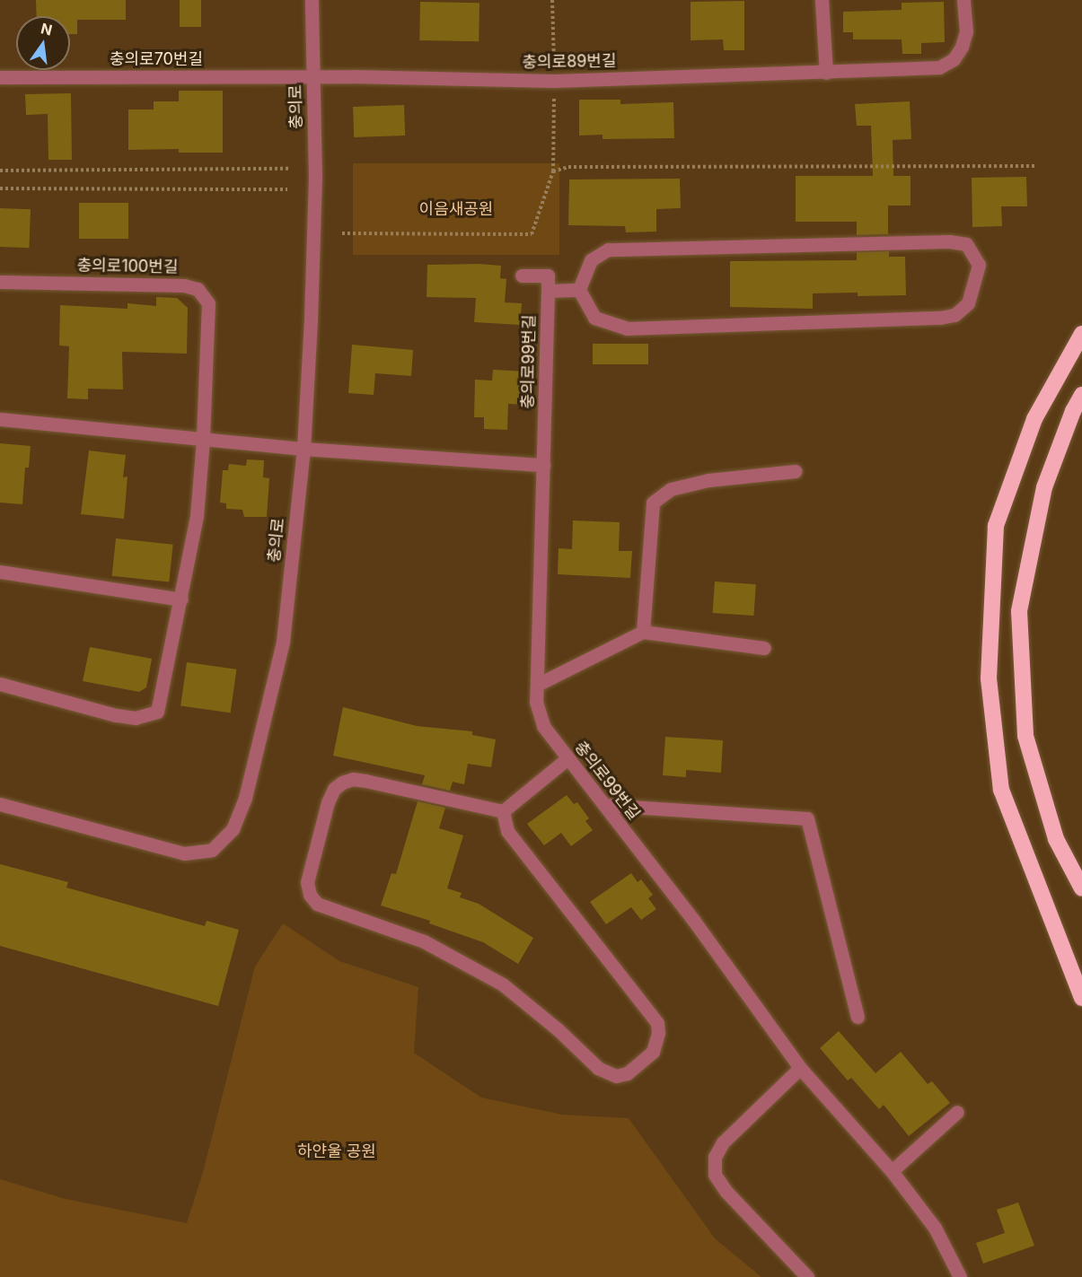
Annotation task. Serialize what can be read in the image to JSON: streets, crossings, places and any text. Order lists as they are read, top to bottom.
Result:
{
  "streets": {
    "street": [
      "충의로70번길",
      "충의로89번길",
      "충의로",
      "충의로100번길",
      "충의로99번길"
    ]
  },
  "crossings": [
    ["충의로70번길", "충의로89번길"],
    ["충의로70번길", "충의로"],
    ["충의로89번길", "충의로"]
  ],
  "parks": ["이음새공원", "하얀울 공원"],
  "north": "top"
}
